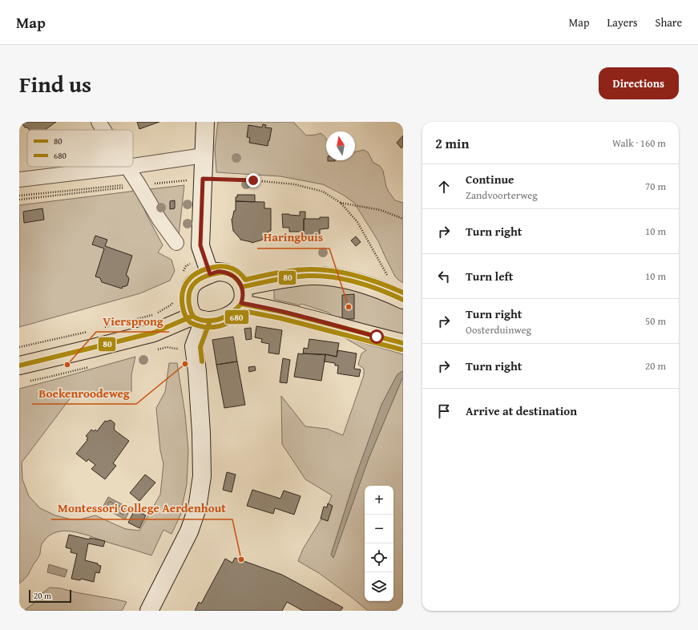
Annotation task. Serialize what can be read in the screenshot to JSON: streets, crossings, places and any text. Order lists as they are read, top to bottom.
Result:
{
  "places": [
    "Haringbuis",
    "Boekenroodeweg",
    "Viersprong",
    "Montessori College Aerdenhout"
  ],
  "lines": ["transit line 680", "transit line 80"],
  "legend": ["80", "680"],
  "scale_bar": "20 m",
  "north": "top",
  "page": {
    "header": "Map",
    "nav": ["Map", "Layers", "Share"],
    "title": "Find us",
    "buttons": "Directions",
    "heading": ["2 min", "Walk · 160 m"],
    "list": [
      ["Continue", "Zandvoorterweg", "70 m"],
      ["Turn right", "10 m"],
      ["Turn left", "10 m"],
      ["Turn right", "Oosterduinweg", "50 m"],
      ["Turn right", "20 m"],
      "Arrive at destination"
    ],
    "map_buttons": ["+", "−"],
    "scale": "20 m"
  }
}
